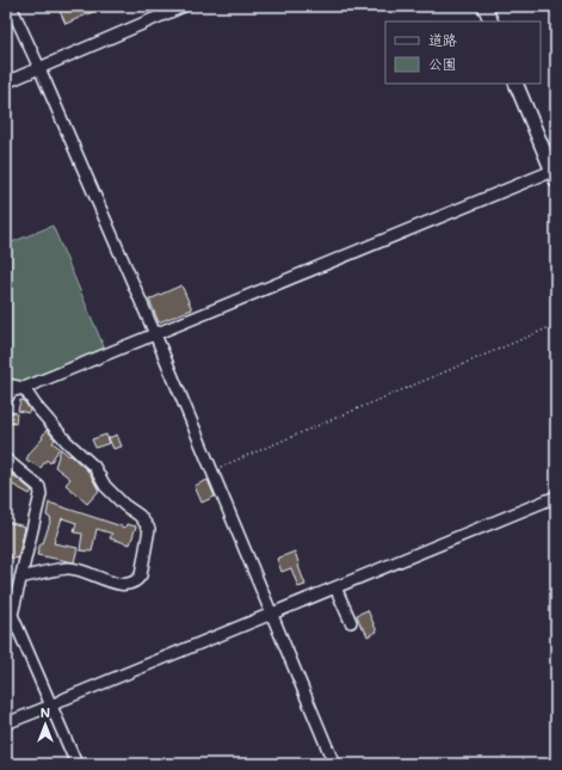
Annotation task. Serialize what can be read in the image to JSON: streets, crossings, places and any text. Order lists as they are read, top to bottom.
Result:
{
  "legend": ["道路", "公園"],
  "north": "top"
}
